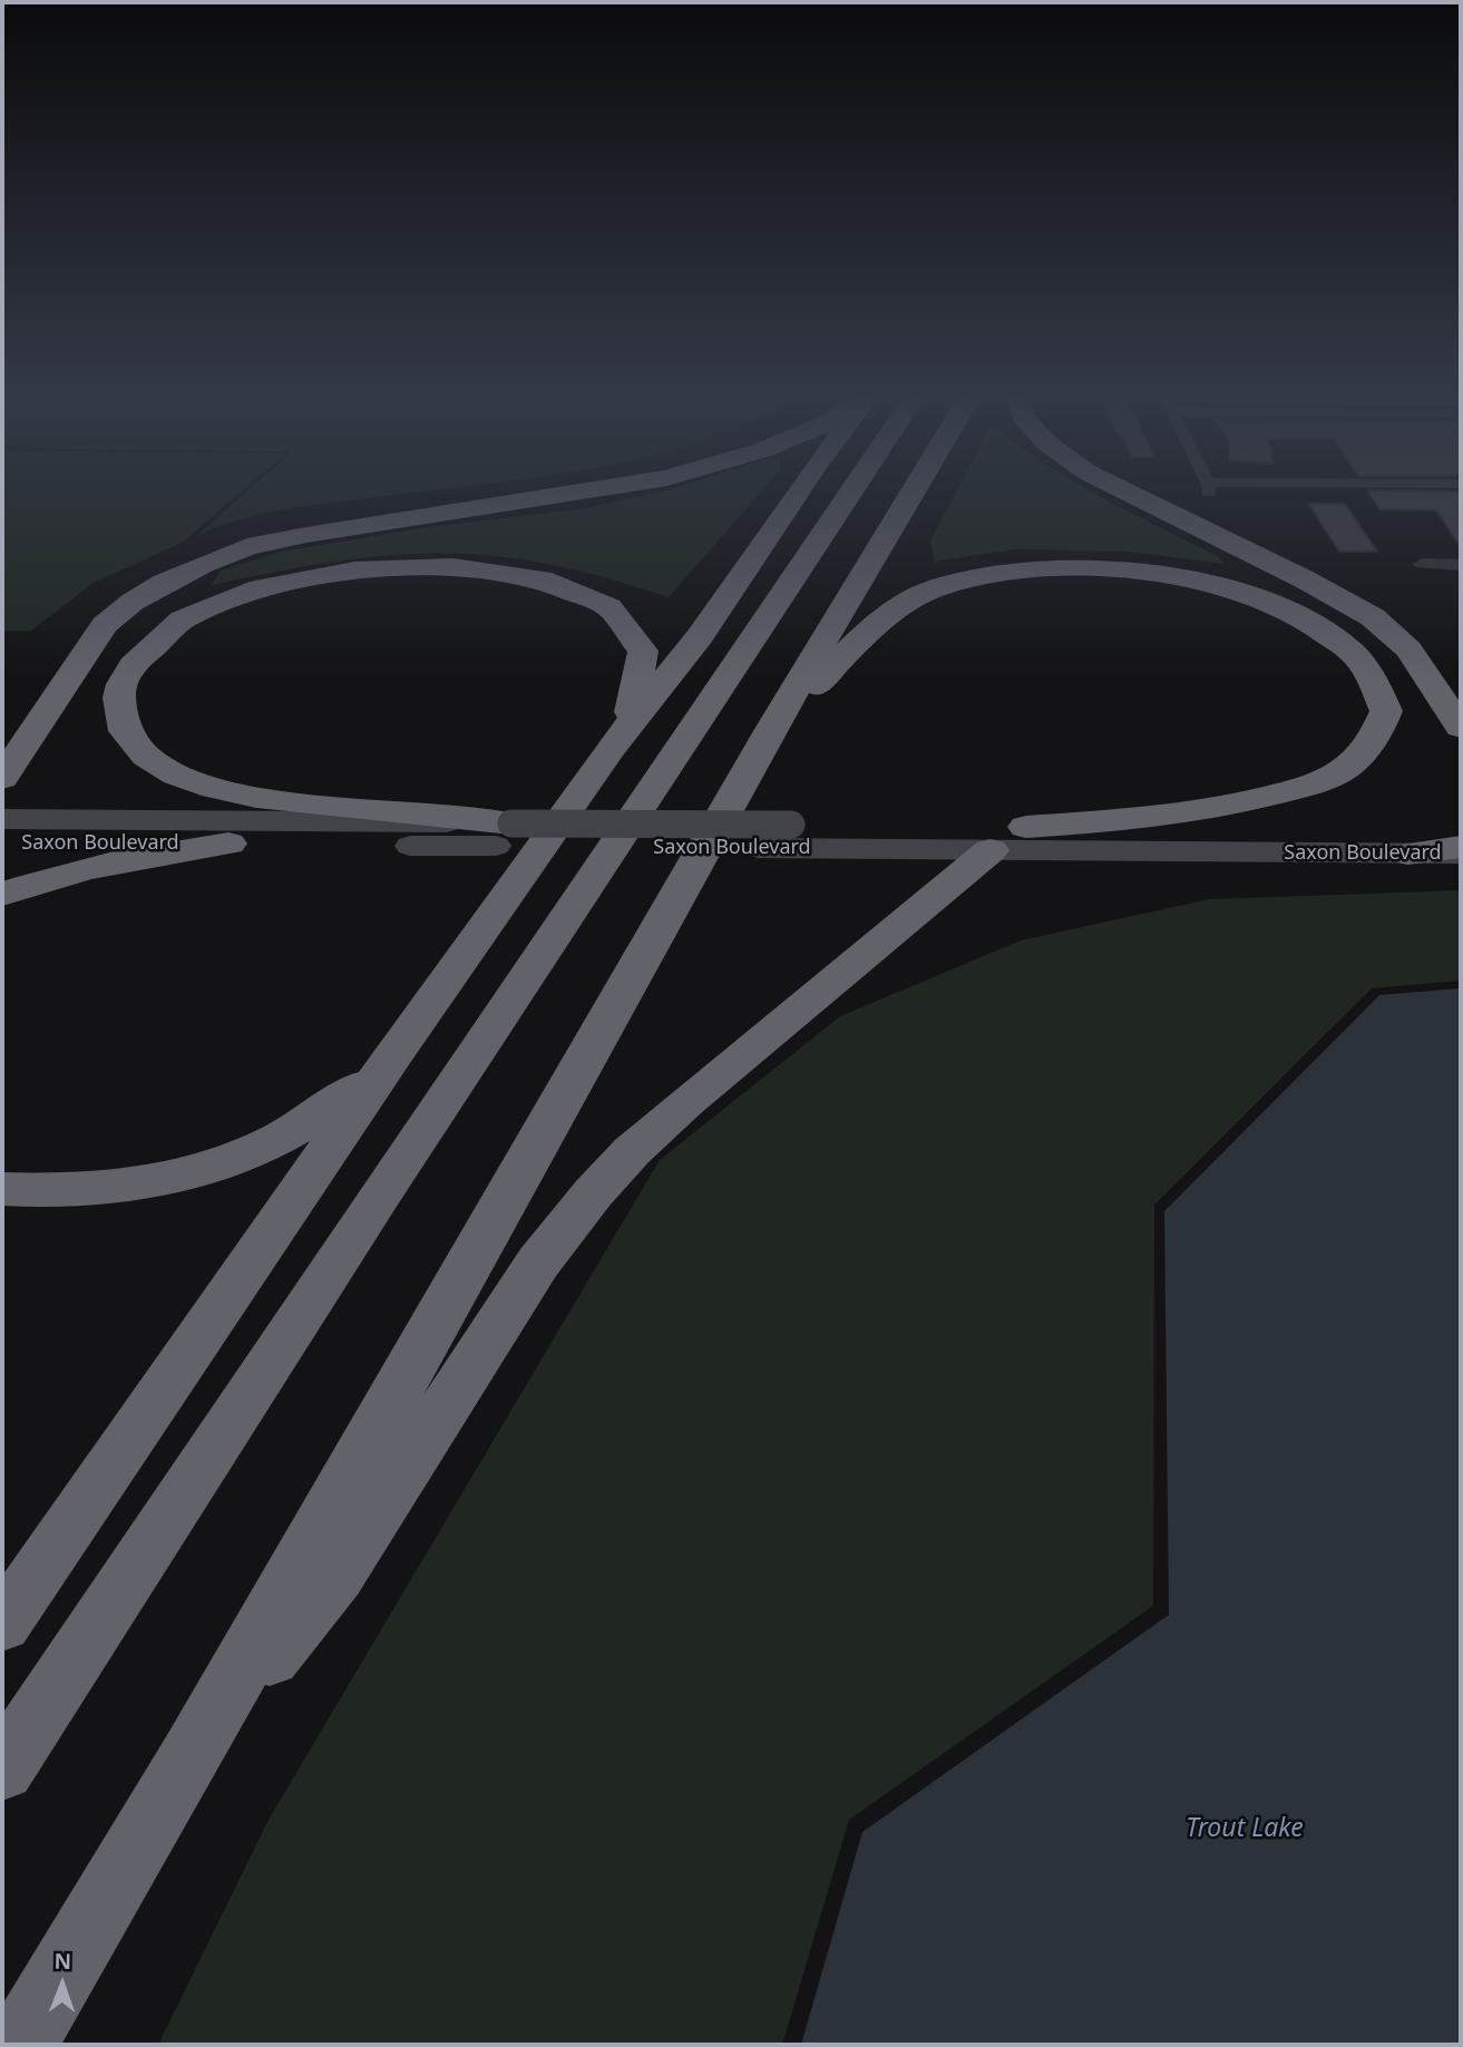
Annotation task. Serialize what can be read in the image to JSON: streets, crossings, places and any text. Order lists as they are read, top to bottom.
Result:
{
  "streets": {
    "main road": ["Saxon Boulevard"]
  },
  "water": ["Trout Lake"],
  "north": "top"
}
